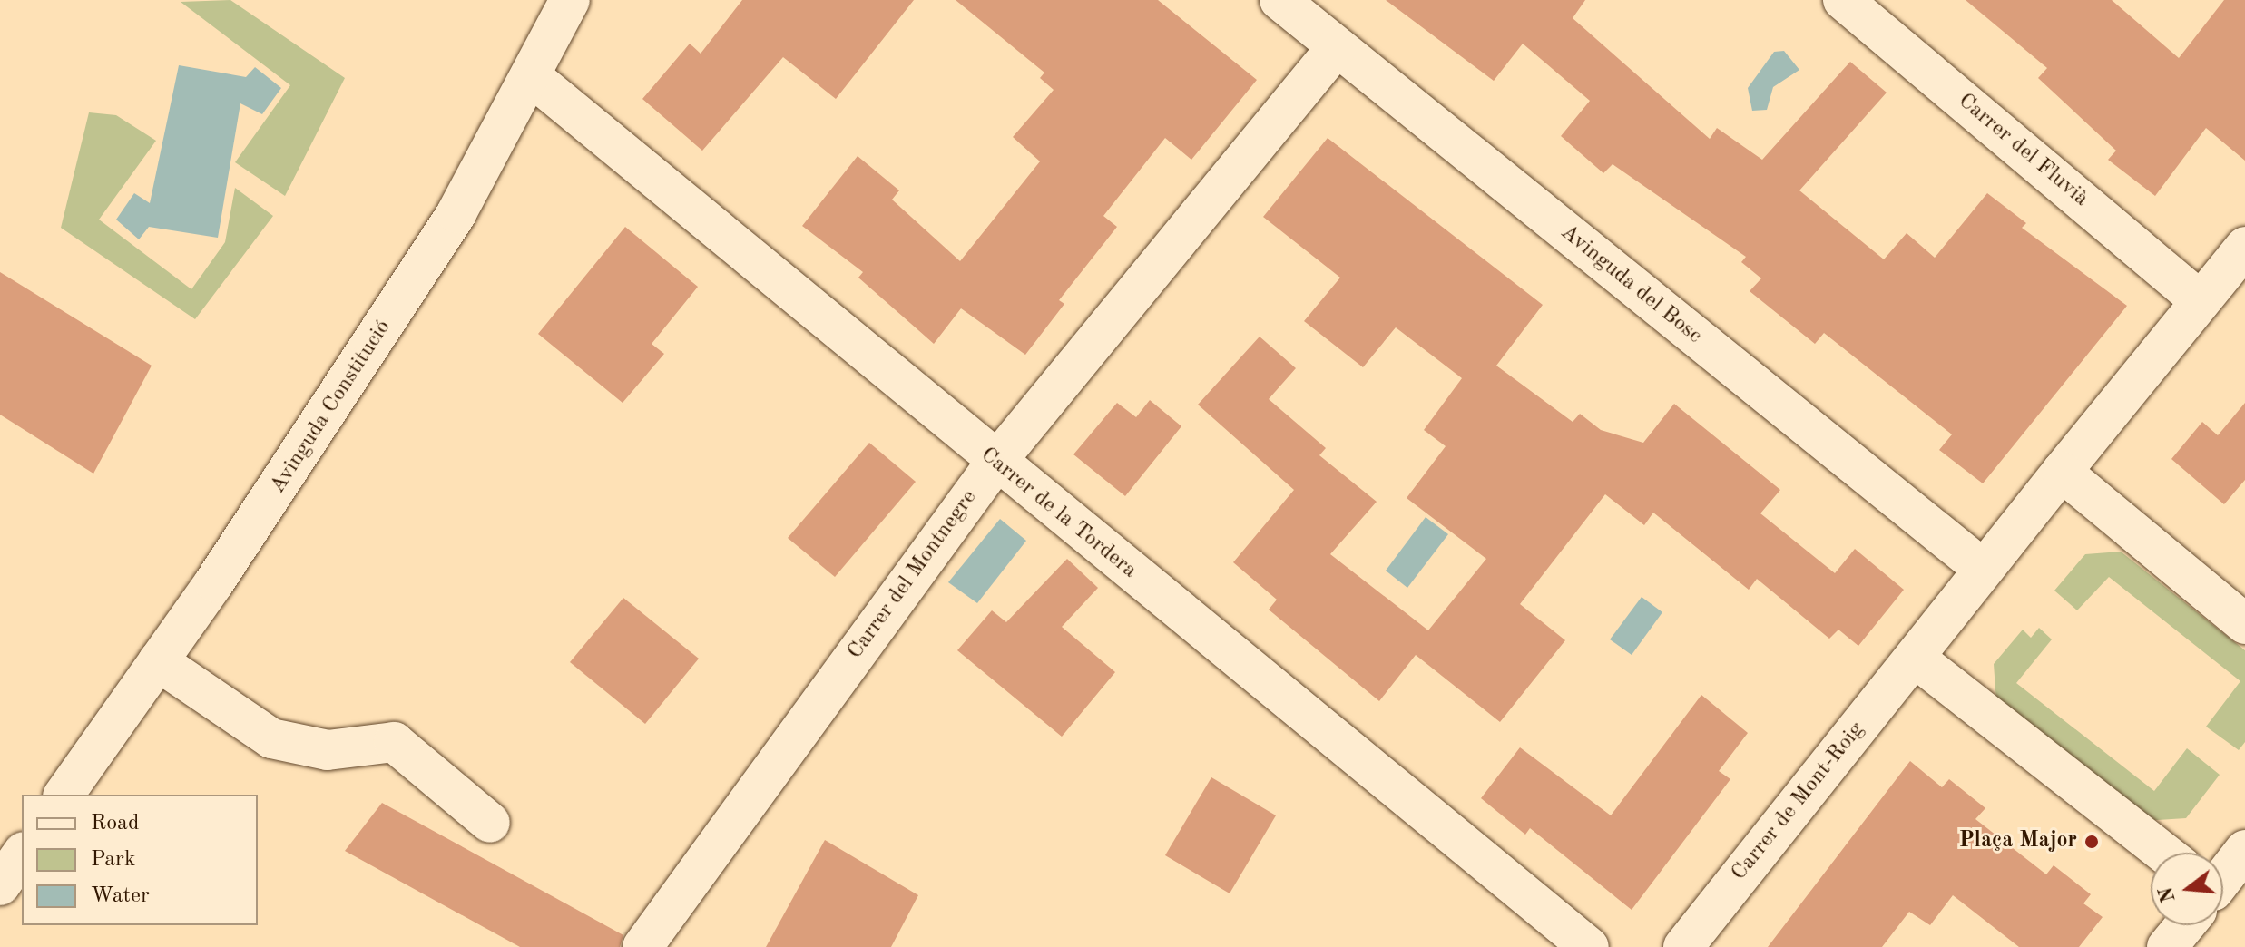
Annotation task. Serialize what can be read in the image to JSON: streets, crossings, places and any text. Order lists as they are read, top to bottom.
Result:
{
  "streets": {
    "street": [
      "Carrer del Fluvià",
      "Avinguda del Bosc",
      "Avinguda Constitució",
      "Carrer de la Tordera",
      "Carrer del Montnegre",
      "Carrer de Mont-Roig"
    ]
  },
  "crossings": [
    ["Avinguda del Bosc", "Carrer del Montnegre"],
    ["Avinguda Constitució", "Carrer de la Tordera"],
    ["Carrer de la Tordera", "Carrer del Montnegre"]
  ],
  "places": ["Plaça Major"],
  "legend": ["Road", "Park", "Water"],
  "north": "left"
}
